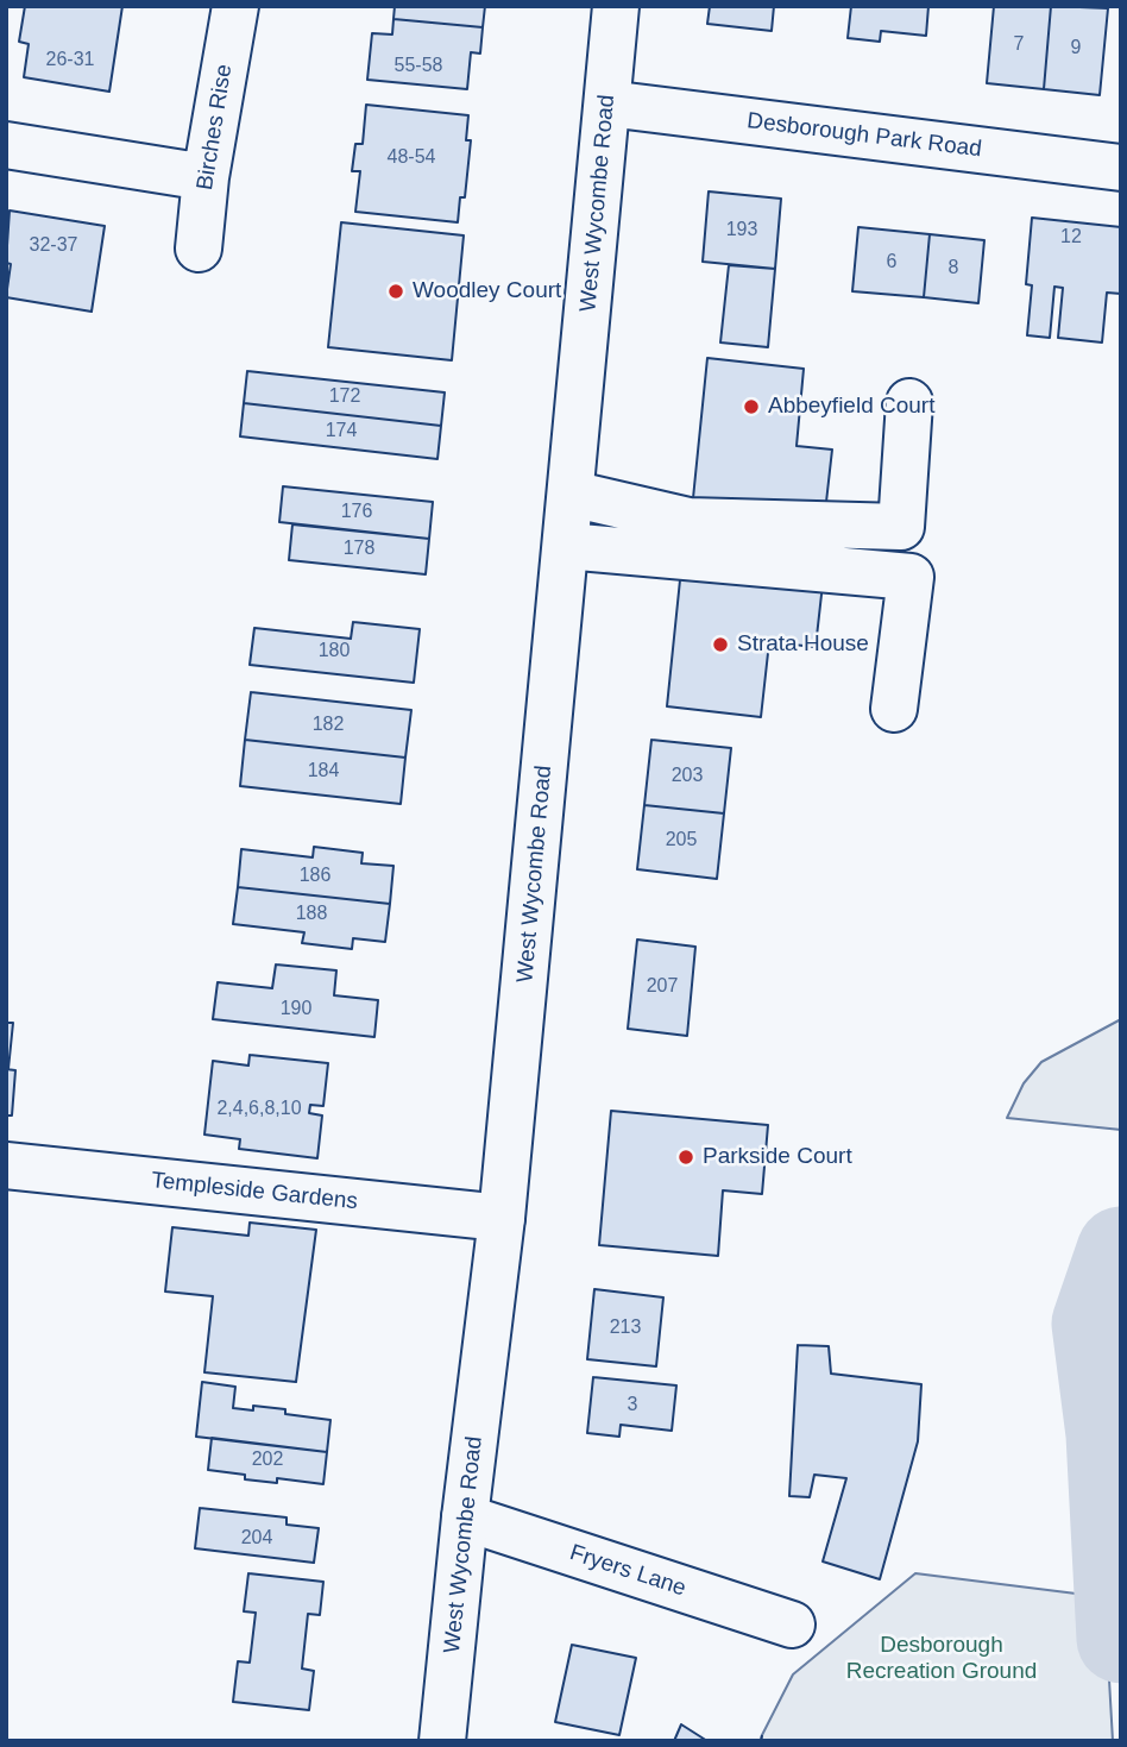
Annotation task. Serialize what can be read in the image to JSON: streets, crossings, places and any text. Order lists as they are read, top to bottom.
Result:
{
  "streets": {
    "main road": [
      "Birches Rise",
      "Desborough Park Road",
      "West Wycombe Road",
      "Templeside Gardens",
      "Fryers Lane"
    ]
  },
  "crossings": [
    ["Desborough Park Road", "West Wycombe Road"],
    ["West Wycombe Road", "Templeside Gardens"],
    ["West Wycombe Road", "Fryers Lane"]
  ],
  "parks": ["Desborough Recreation Ground"],
  "places": [
    "Woodley Court",
    "Abbeyfield Court",
    "Strata House",
    "Parkside Court"
  ],
  "house_numbers": [
    "7",
    "9",
    "26-31",
    "55-58",
    "48-54",
    "193",
    "12",
    "32-37",
    "6",
    "8",
    "172",
    "174",
    "176",
    "178",
    "180",
    "182",
    "184",
    "203",
    "205",
    "186",
    "188",
    "207",
    "190",
    "2,4,6,8,10",
    "213",
    "3",
    "202",
    "204"
  ]
}
